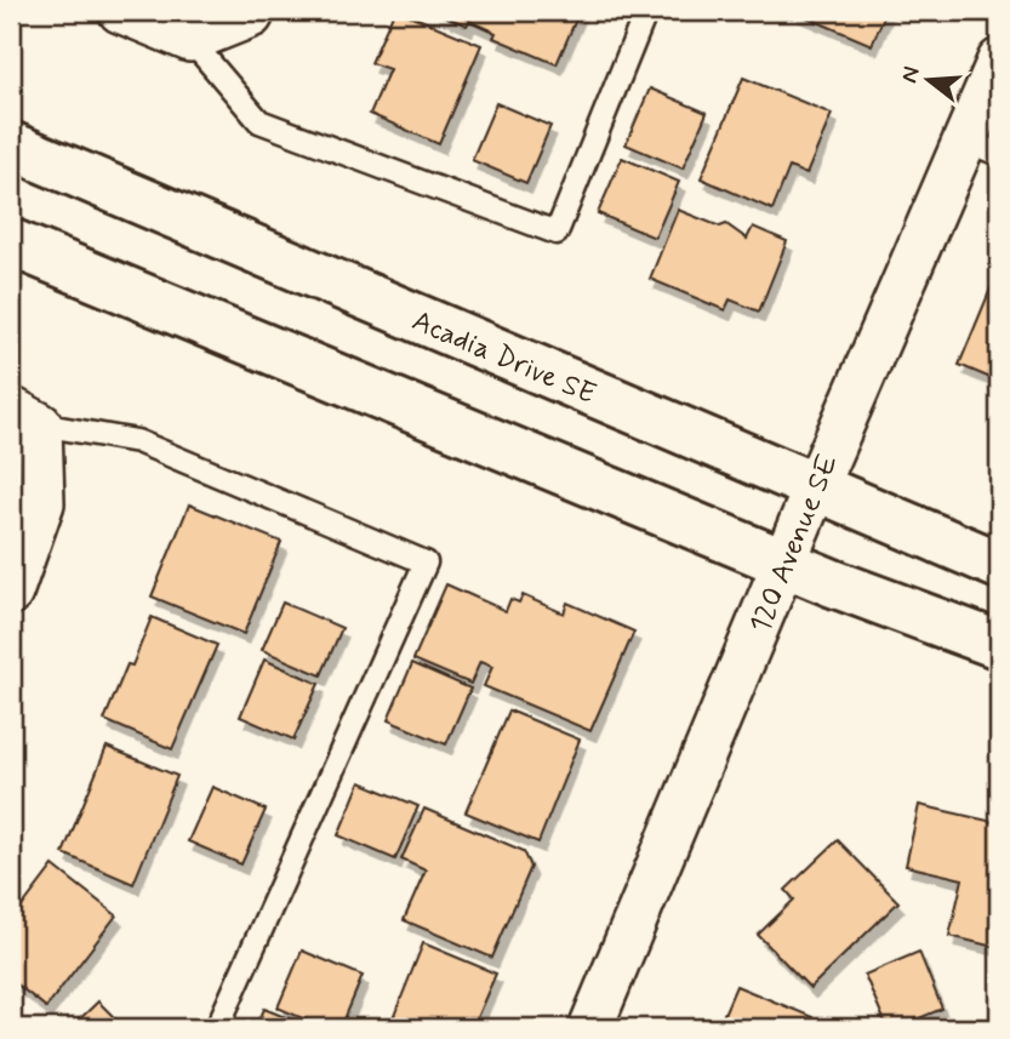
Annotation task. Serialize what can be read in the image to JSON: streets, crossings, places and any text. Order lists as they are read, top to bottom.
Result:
{
  "streets": {
    "street": ["Acadia Drive SE", "120 Avenue SE"]
  },
  "crossings": [
    ["Acadia Drive SE", "120 Avenue SE"]
  ],
  "north": "left"
}
